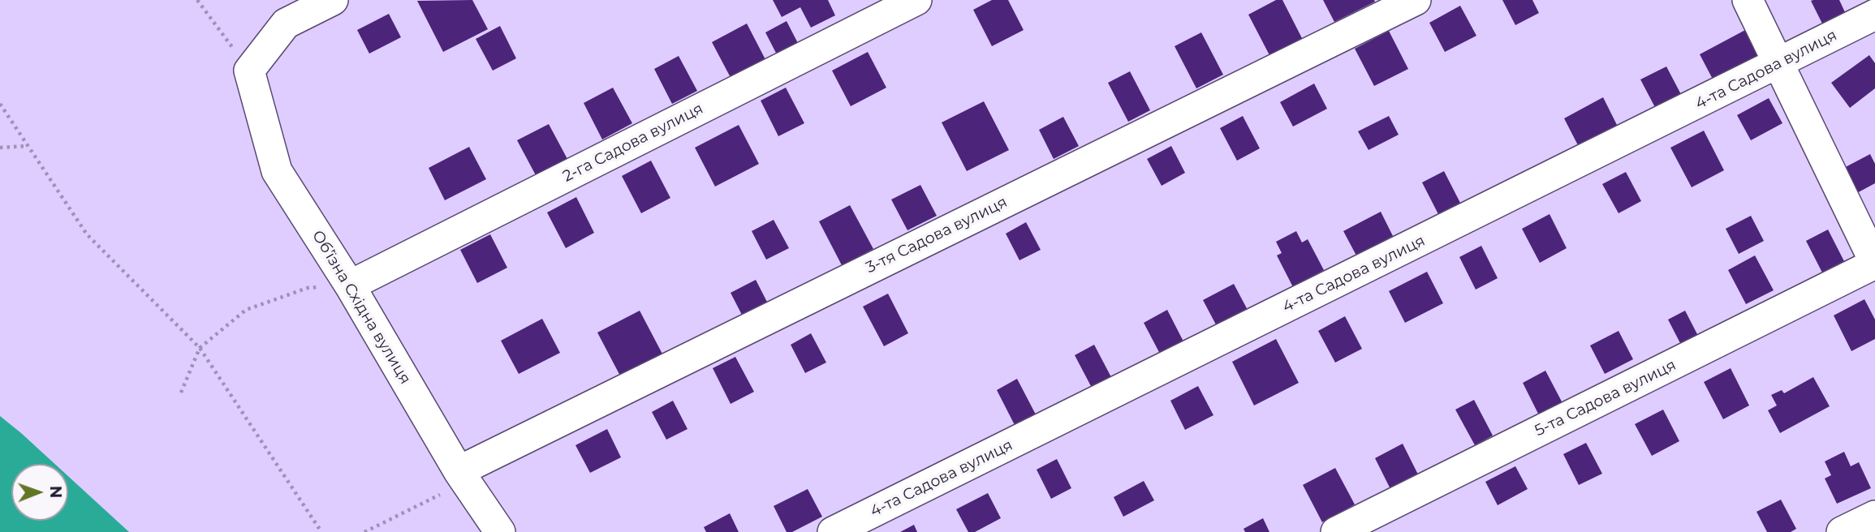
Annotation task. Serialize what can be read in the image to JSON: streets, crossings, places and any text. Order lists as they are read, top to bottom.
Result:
{
  "streets": {
    "street": [
      "4-та Садова вулиця",
      "2-га Садова вулиця",
      "3-тя Садова вулиця",
      "Обʼїзна Східна вулиця",
      "5-та Садова вулиця"
    ]
  },
  "crossings": [
    ["2-га Садова вулиця", "Обʼїзна Східна вулиця"],
    ["3-тя Садова вулиця", "Обʼїзна Східна вулиця"]
  ],
  "north": "right"
}
